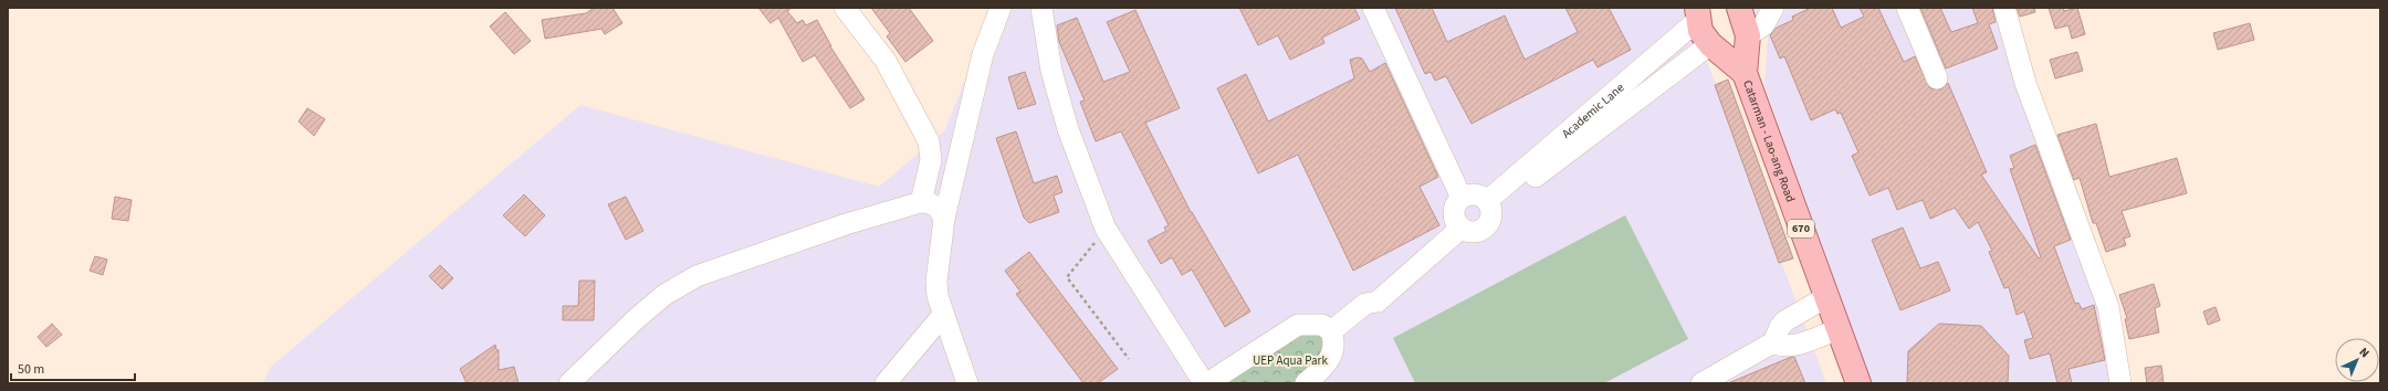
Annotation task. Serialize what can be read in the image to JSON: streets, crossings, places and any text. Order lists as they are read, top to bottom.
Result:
{
  "streets": {
    "main road": ["Catarman - Lao-ang Road", "670"],
    "street": ["Academic Lane"]
  },
  "crossings": [
    ["Academic Lane", "Catarman - Lao-ang Road"]
  ],
  "parks": ["UEP Aqua Park"],
  "scale_bar": "50 m",
  "north": "top right"
}
